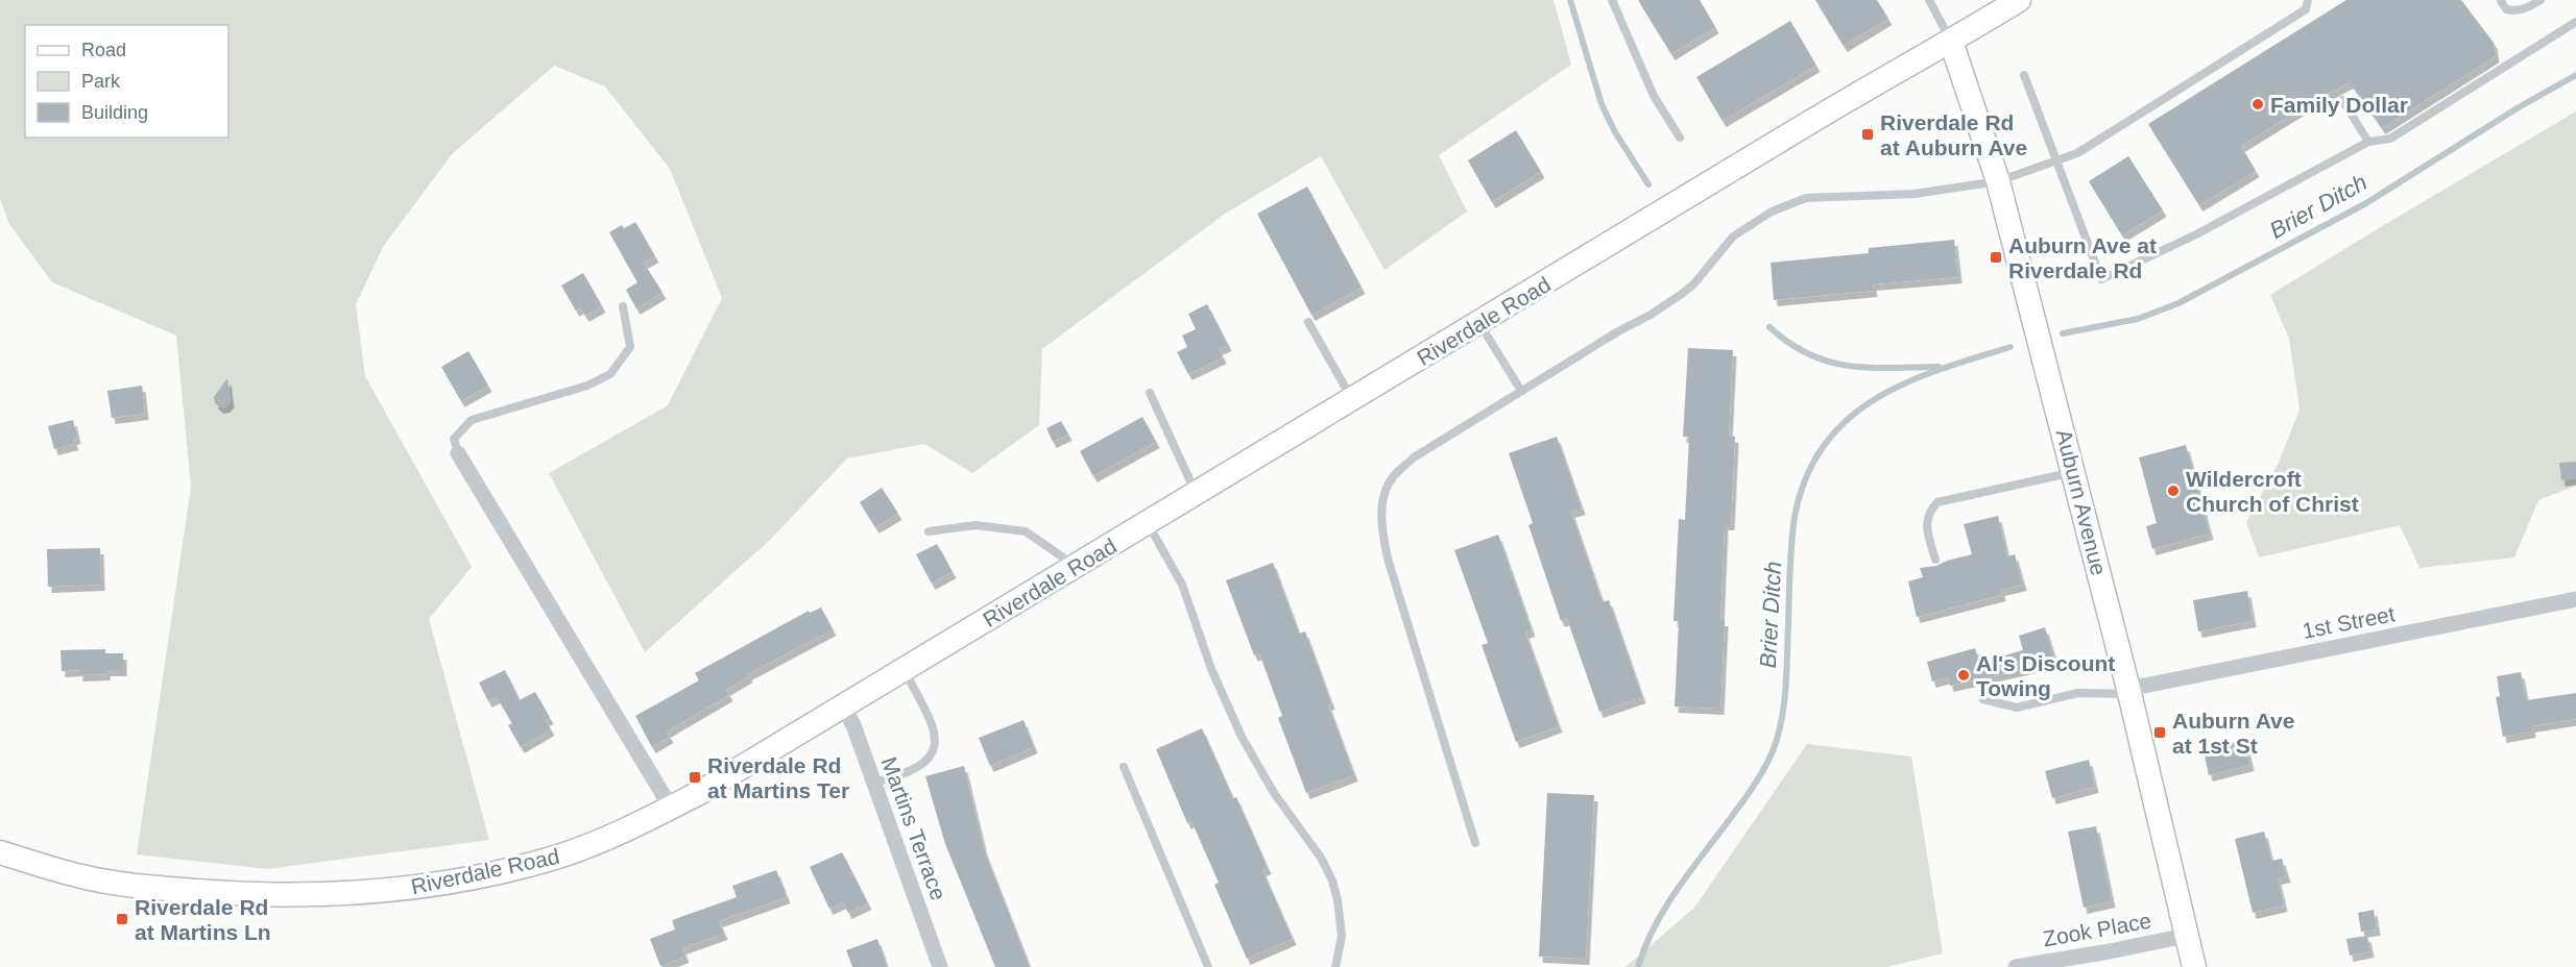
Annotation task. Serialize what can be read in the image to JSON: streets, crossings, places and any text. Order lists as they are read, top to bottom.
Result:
{
  "streets": {
    "main road": ["Riverdale Road", "Auburn Avenue"],
    "street": ["1st Street", "Martins Terrace", "Zook Place"]
  },
  "crossings": [
    ["Riverdale Road", "Auburn Avenue"],
    ["Riverdale Road", "Martins Terrace"],
    ["Auburn Avenue", "1st Street"],
    ["Auburn Avenue", "Zook Place"]
  ],
  "water": ["Brier Ditch"],
  "places": {
    "other": ["Family Dollar", "Wildercroft Church of Christ", "Al's Discount Towing"],
    "transit": [
      "Riverdale Rd at Auburn Ave",
      "Auburn Ave at Riverdale Rd",
      "Auburn Ave at 1st St",
      "Riverdale Rd at Martins Ter",
      "Riverdale Rd at Martins Ln"
    ]
  },
  "legend": ["Road", "Park", "Building"]
}
